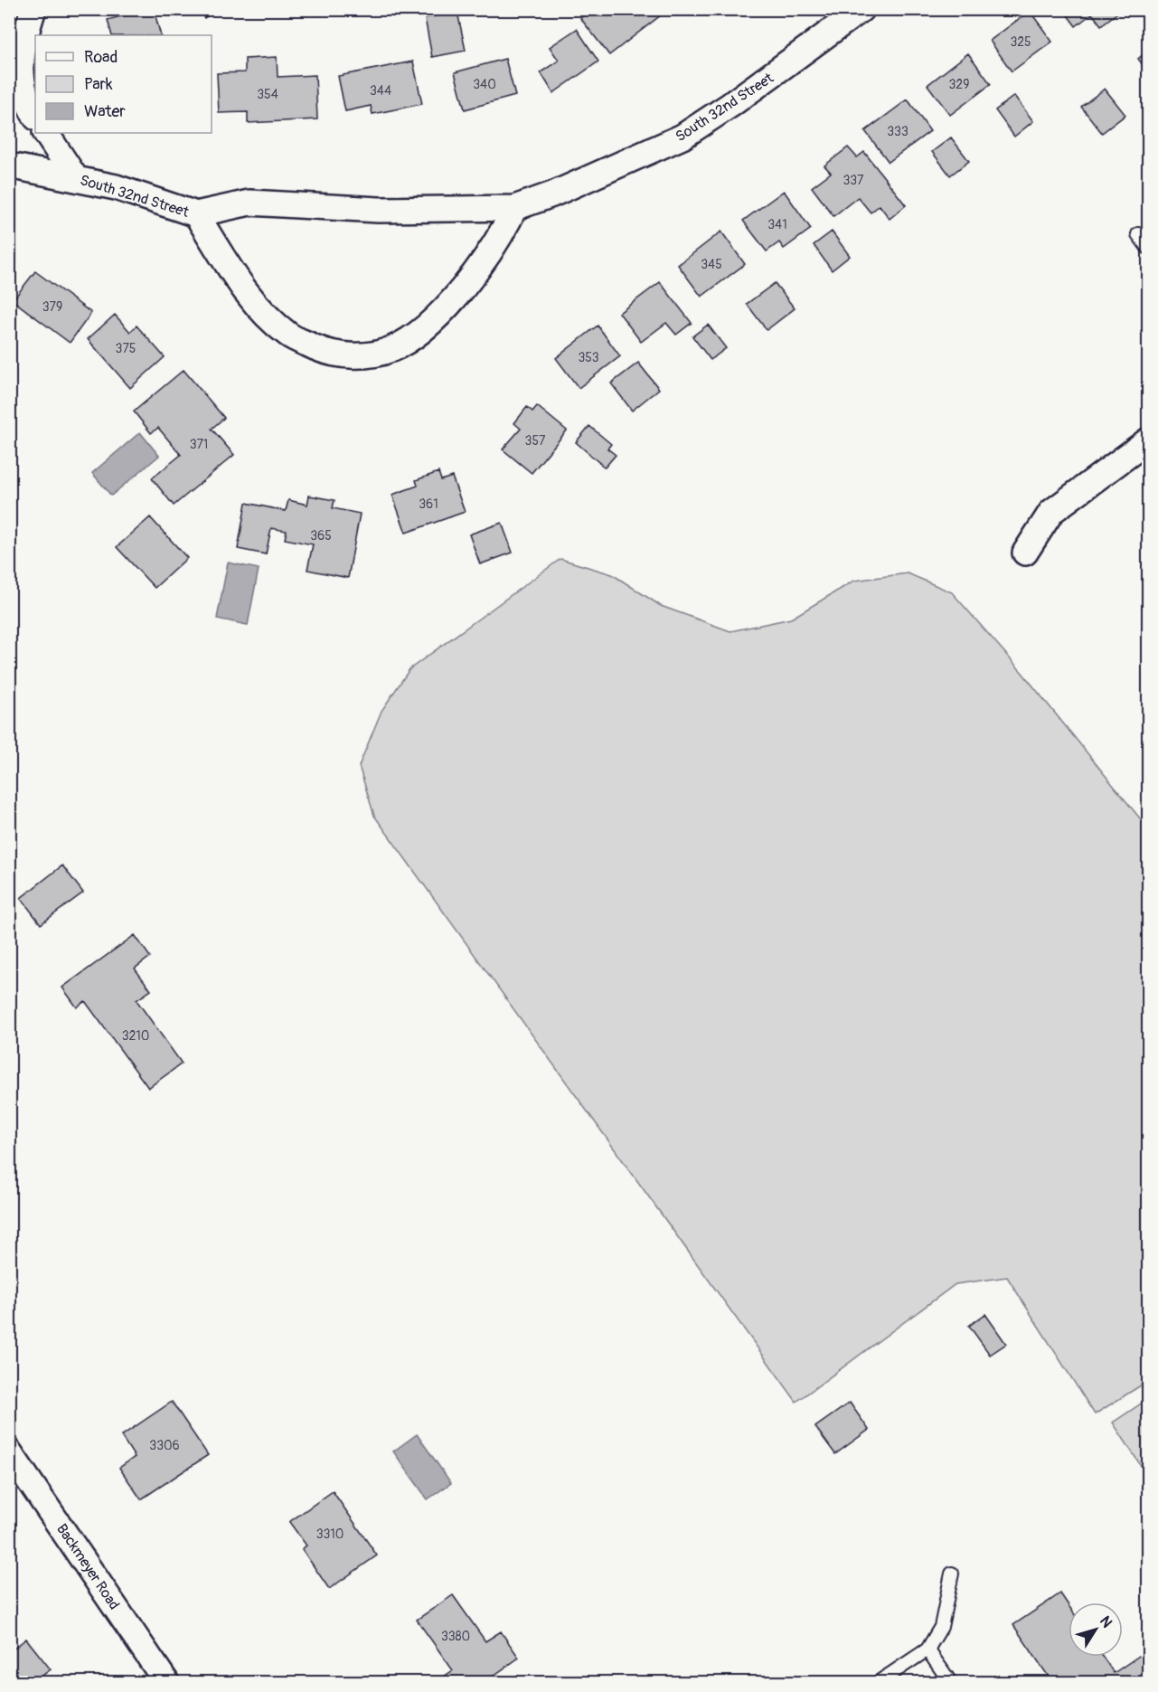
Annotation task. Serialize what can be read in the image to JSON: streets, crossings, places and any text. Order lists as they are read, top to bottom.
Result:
{
  "streets": {
    "street": ["South 32nd Street", "Backmeyer Road"]
  },
  "house_numbers": [
    "325",
    "340",
    "329",
    "344",
    "354",
    "333",
    "337",
    "341",
    "345",
    "379",
    "375",
    "353",
    "357",
    "371",
    "361",
    "365",
    "3210",
    "3306",
    "3310",
    "3380"
  ],
  "legend": ["Road", "Park", "Water"],
  "north": "top right"
}
